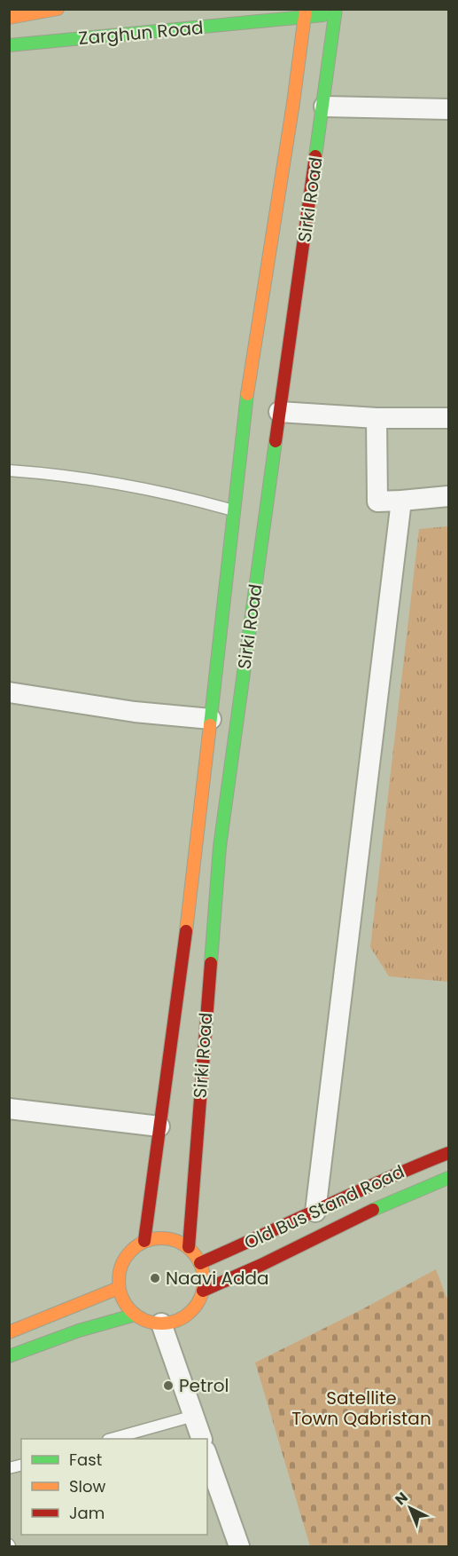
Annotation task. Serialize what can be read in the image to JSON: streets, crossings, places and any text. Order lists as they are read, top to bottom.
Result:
{
  "streets": {
    "main road": ["Zarghun Road", "Sirki Road", "Old Bus Stand Road"]
  },
  "crossings": [
    ["Zarghun Road", "Sirki Road"],
    ["Sirki Road", "Old Bus Stand Road"]
  ],
  "parks": ["Satellite Town Qabristan"],
  "places": ["Naavi Adda", "Petrol"],
  "legend": ["Fast", "Slow", "Jam"],
  "north": "top left"
}
